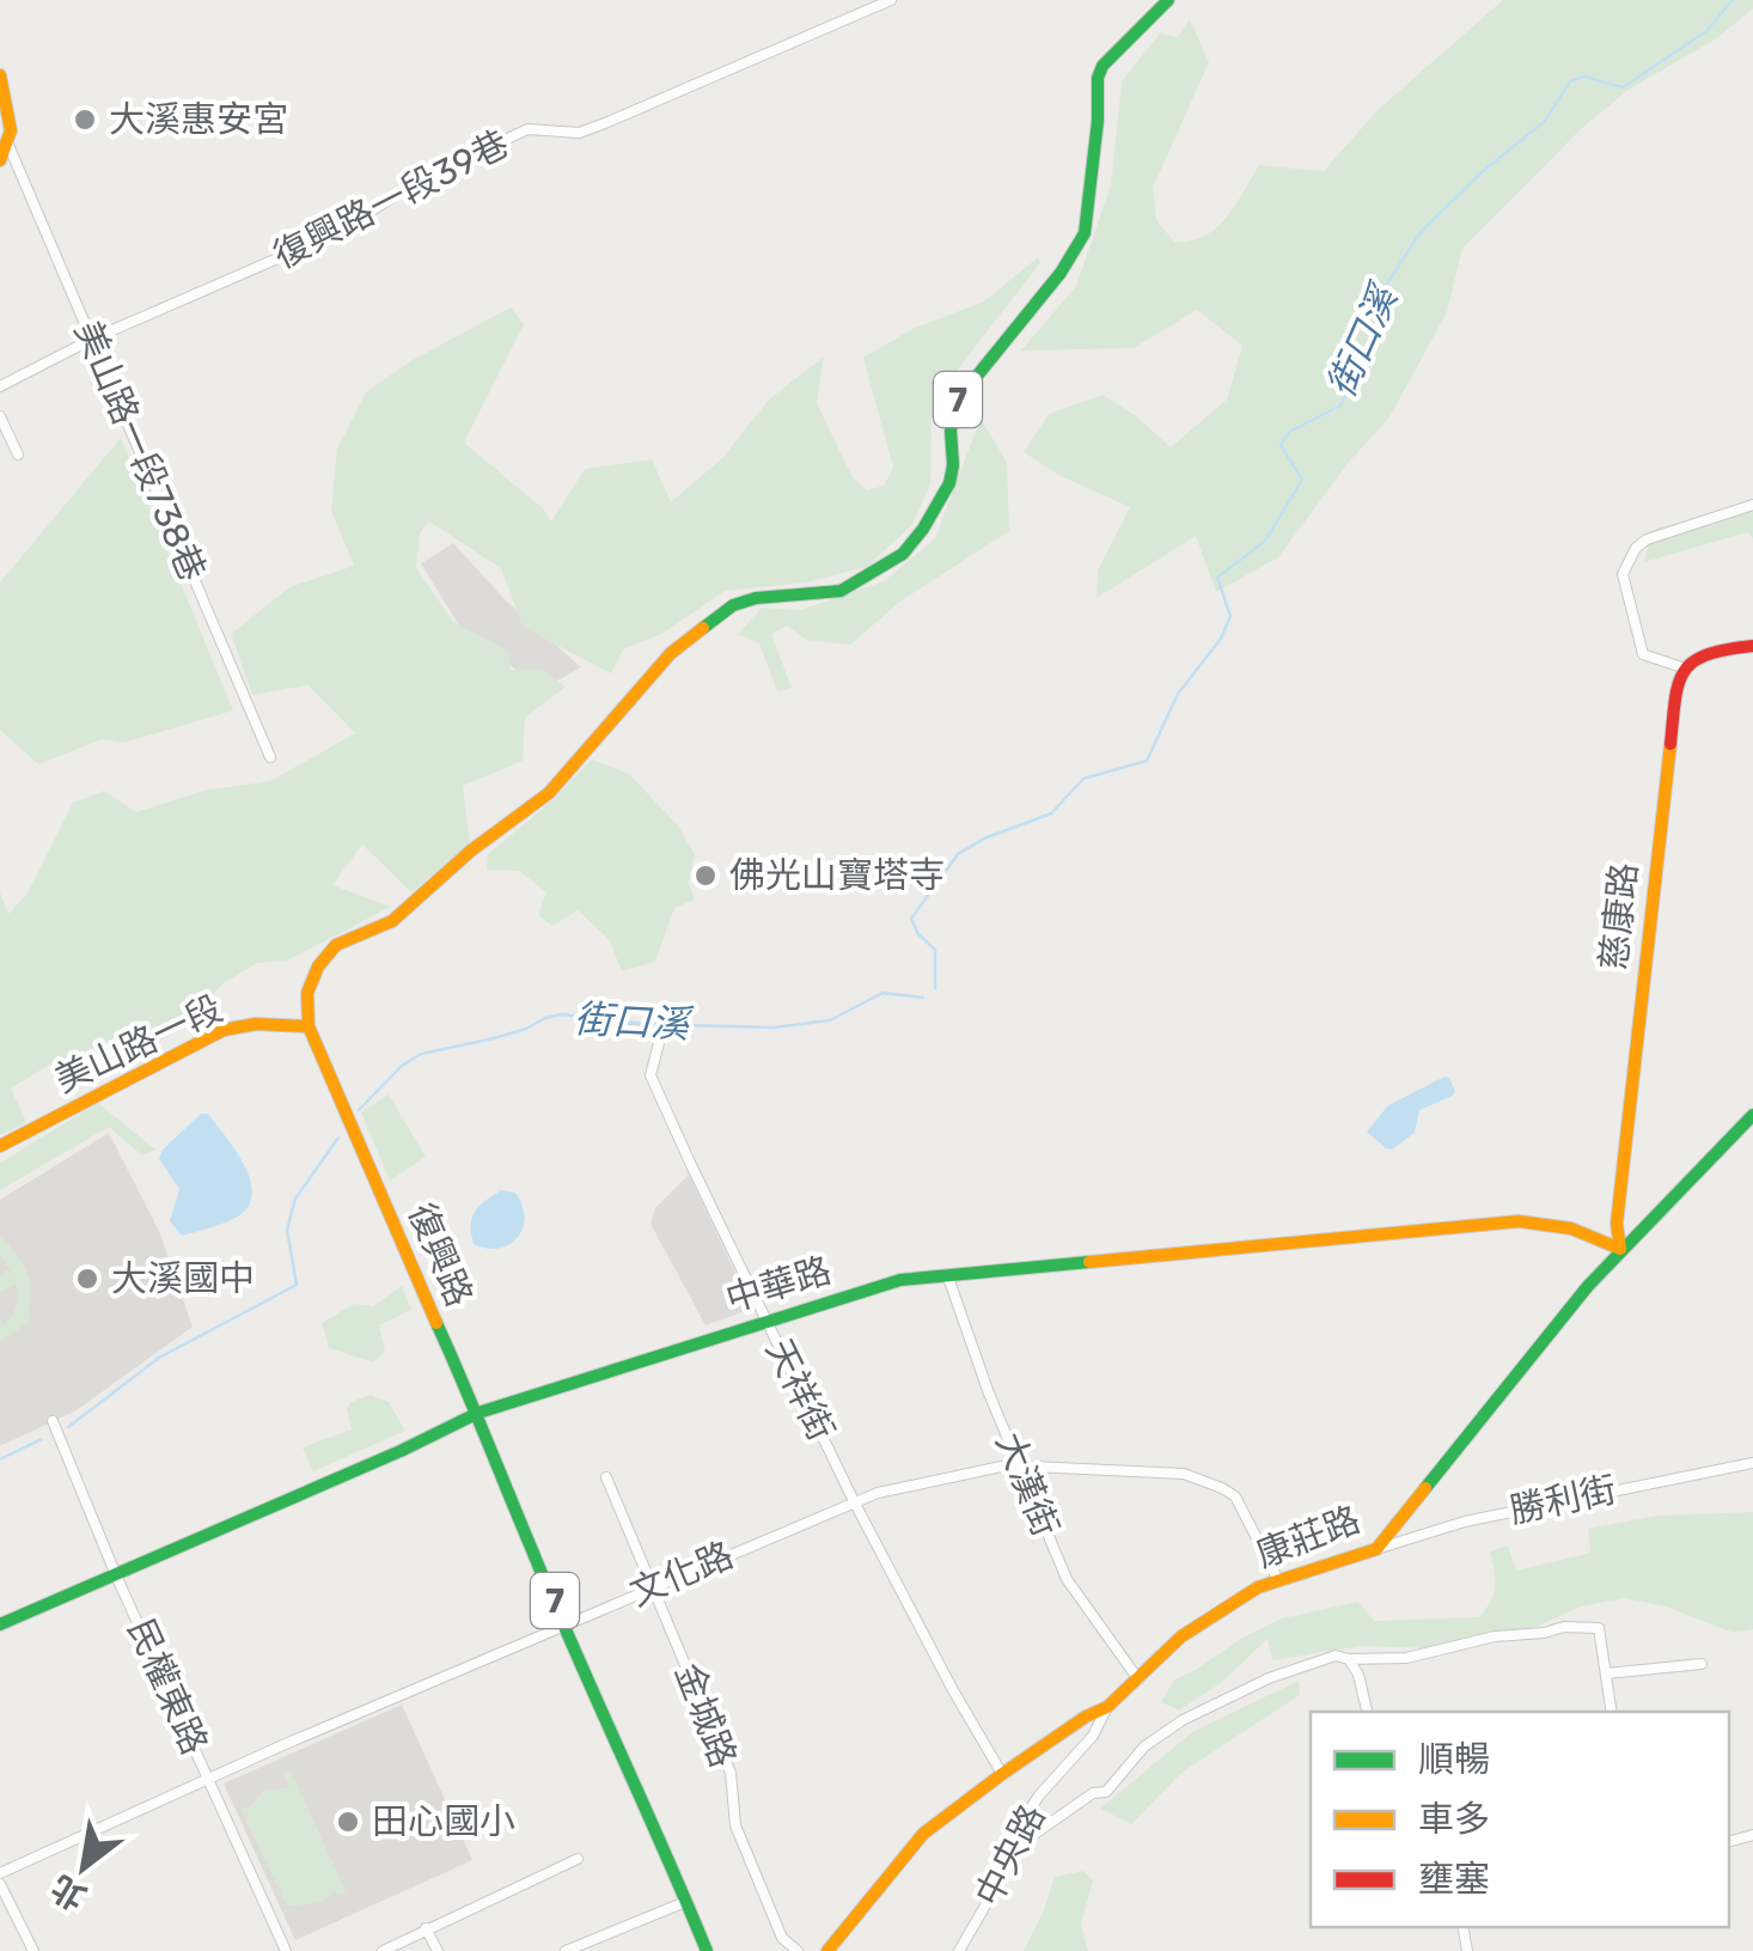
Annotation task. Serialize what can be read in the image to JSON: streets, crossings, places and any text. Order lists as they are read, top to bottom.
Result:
{
  "streets": {
    "street": [
      "復興路一段39巷",
      "7",
      "美山路一段738巷",
      "慈康路",
      "美山路一段",
      "復興路",
      "中華路",
      "天祥街",
      "大漢街",
      "勝利街",
      "康莊路",
      "文化路",
      "民權東路",
      "金城路",
      "中央路"
    ]
  },
  "crossings": [
    ["復興路一段39巷", "美山路一段738巷"],
    ["7", "美山路一段"],
    ["7", "復興路"],
    ["慈康路", "中華路"],
    ["慈康路", "康莊路"],
    ["美山路一段", "復興路"],
    ["復興路", "中華路"],
    ["復興路", "文化路"],
    ["中華路", "天祥街"],
    ["中華路", "大漢街"],
    ["中華路", "康莊路"],
    ["中華路", "民權東路"],
    ["天祥街", "康莊路"],
    ["天祥街", "文化路"],
    ["大漢街", "康莊路"],
    ["大漢街", "文化路"],
    ["勝利街", "康莊路"],
    ["康莊路", "文化路"],
    ["康莊路", "中央路"],
    ["文化路", "民權東路"],
    ["文化路", "金城路"]
  ],
  "water": ["街口溪"],
  "places": [
    "大溪惠安宮",
    "佛光山寶塔寺",
    "大溪國中",
    "田心國小"
  ],
  "legend": ["順暢", "車多", "壅塞"],
  "north": "bottom left"
}
